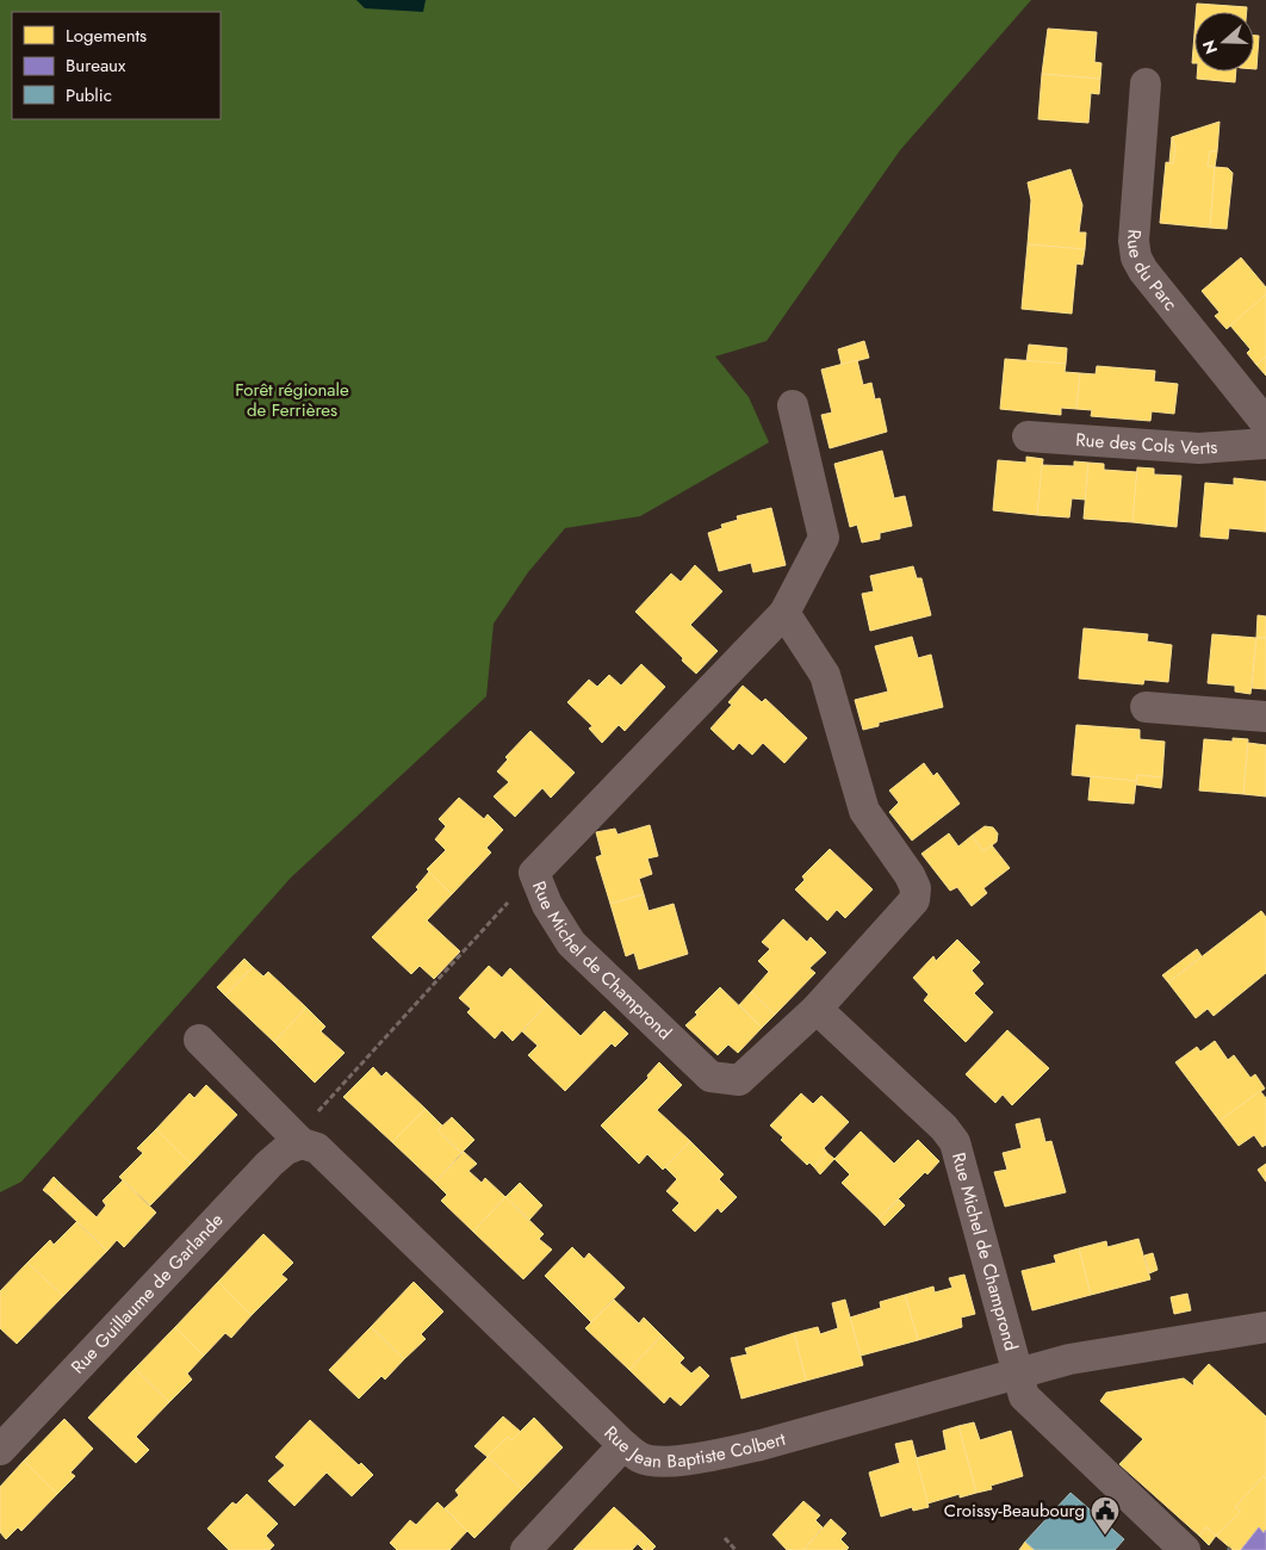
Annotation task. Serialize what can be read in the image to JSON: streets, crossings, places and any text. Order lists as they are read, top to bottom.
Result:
{
  "streets": {
    "street": [
      "Rue du Parc",
      "Rue des Cols Verts",
      "Rue Michel de Champrond",
      "Rue Guillaume de Garlande",
      "Rue Jean Baptiste Colbert"
    ]
  },
  "crossings": [
    ["Rue Michel de Champrond", "Rue Jean Baptiste Colbert"],
    ["Rue Guillaume de Garlande", "Rue Jean Baptiste Colbert"]
  ],
  "parks": ["Forêt régionale de Ferrières"],
  "places": {
    "public building": ["Croissy-Beaubourg"]
  },
  "legend": ["Logements", "Bureaux", "Public"],
  "north": "left"
}
